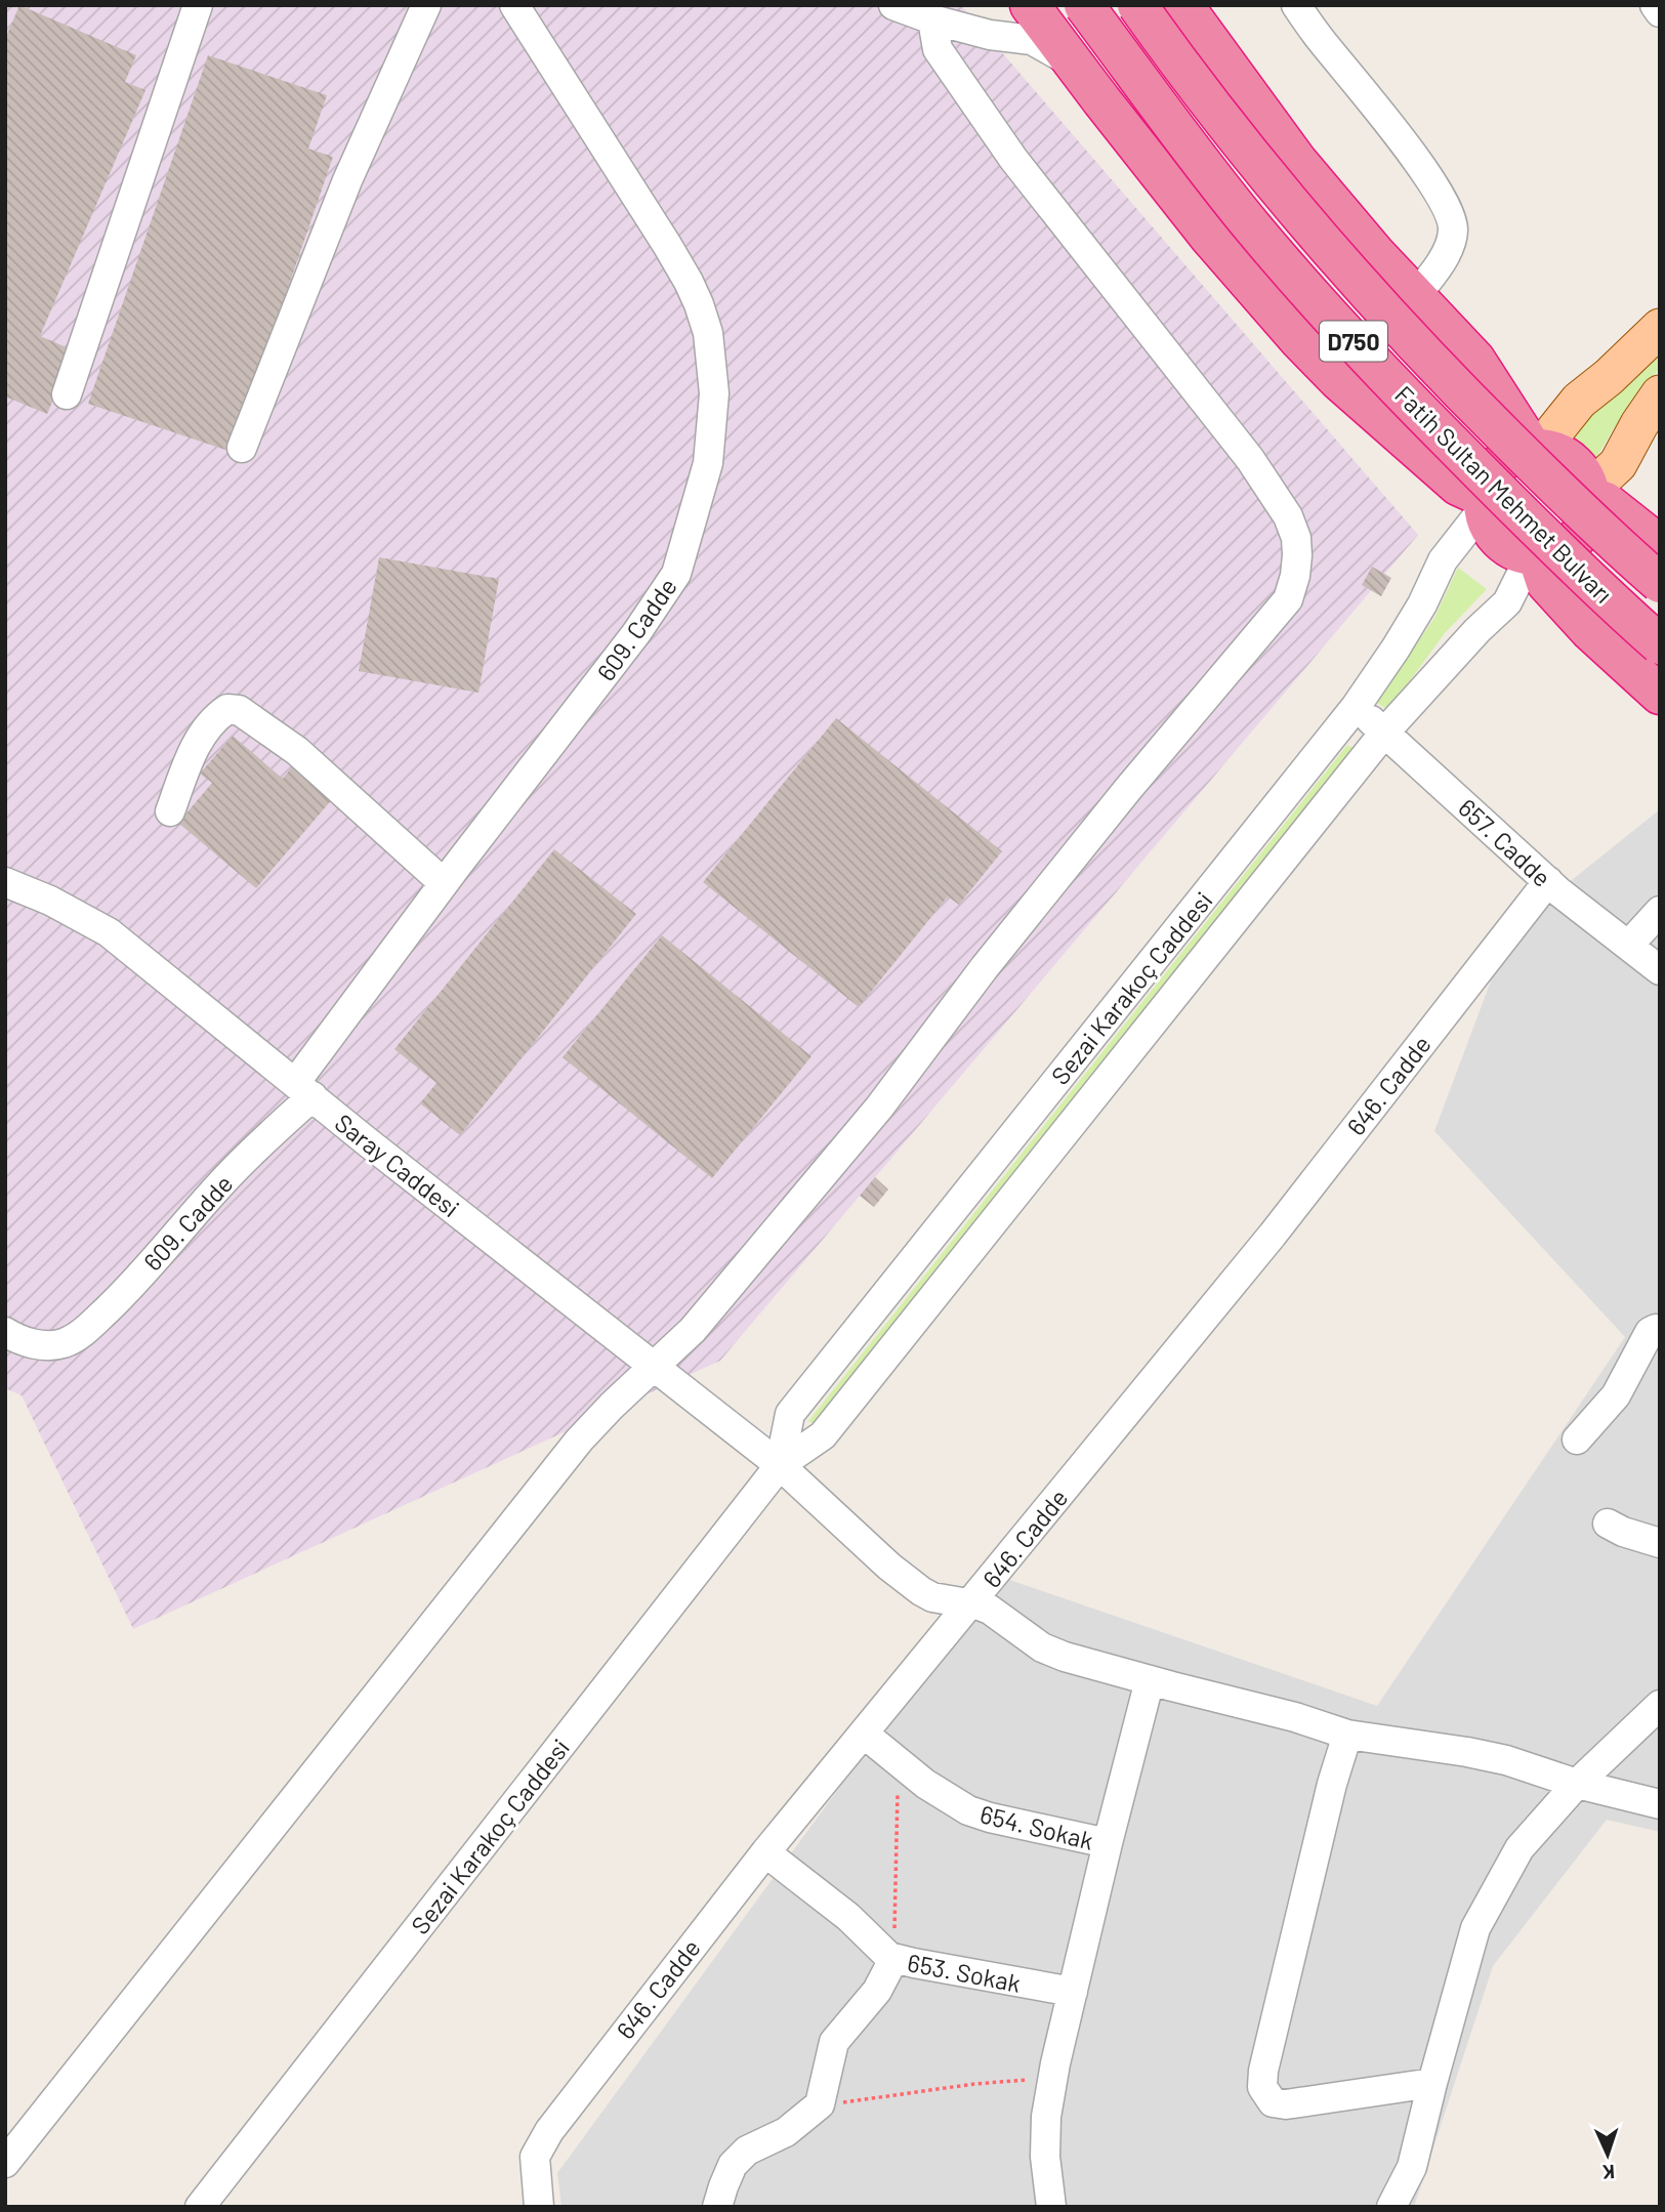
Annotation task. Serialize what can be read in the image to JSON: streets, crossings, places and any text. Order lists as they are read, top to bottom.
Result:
{
  "streets": {
    "highway": ["D750", "Fatih Sultan Mehmet Bulvarı"],
    "street": [
      "609. Cadde",
      "657. Cadde",
      "Sezai Karakoç Caddesi",
      "646. Cadde",
      "Saray Caddesi",
      "654. Sokak",
      "653. Sokak"
    ]
  },
  "crossings": [
    ["609. Cadde", "Saray Caddesi"],
    ["657. Cadde", "Sezai Karakoç Caddesi"],
    ["657. Cadde", "646. Cadde"],
    ["Sezai Karakoç Caddesi", "Saray Caddesi"],
    ["646. Cadde", "Saray Caddesi"],
    ["646. Cadde", "654. Sokak"],
    ["646. Cadde", "653. Sokak"]
  ],
  "north": "bottom"
}
